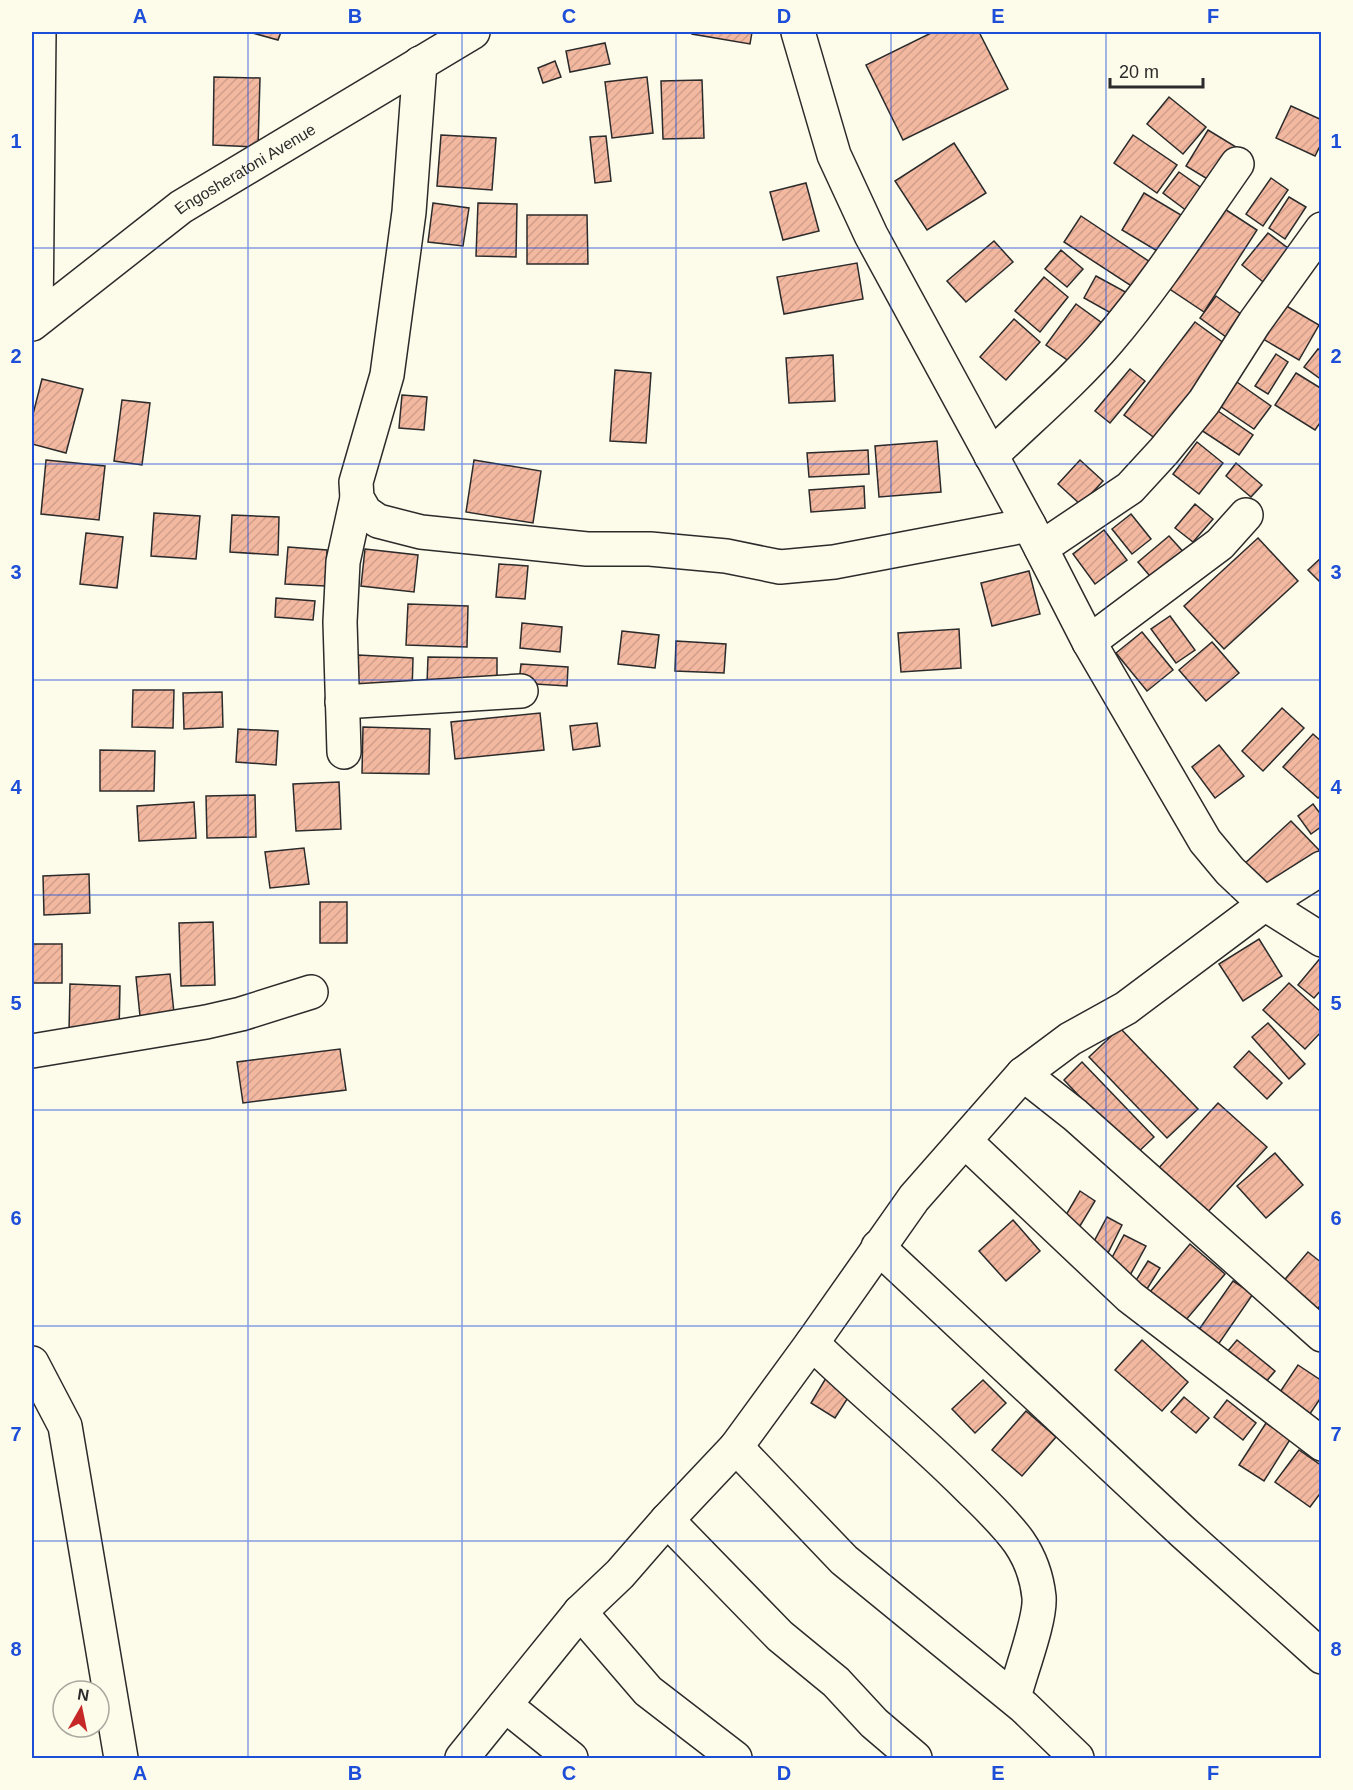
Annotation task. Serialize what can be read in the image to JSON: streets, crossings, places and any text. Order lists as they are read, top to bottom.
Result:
{
  "streets": {
    "street": ["Engosheratoni Avenue"]
  },
  "scale_bar": "20 m",
  "north": "top",
  "grid": {
    "columns": [
      "A",
      "B",
      "C",
      "D",
      "E",
      "F"
    ],
    "rows": [
      "1",
      "2",
      "3",
      "4",
      "5",
      "6",
      "7",
      "8"
    ]
  }
}
